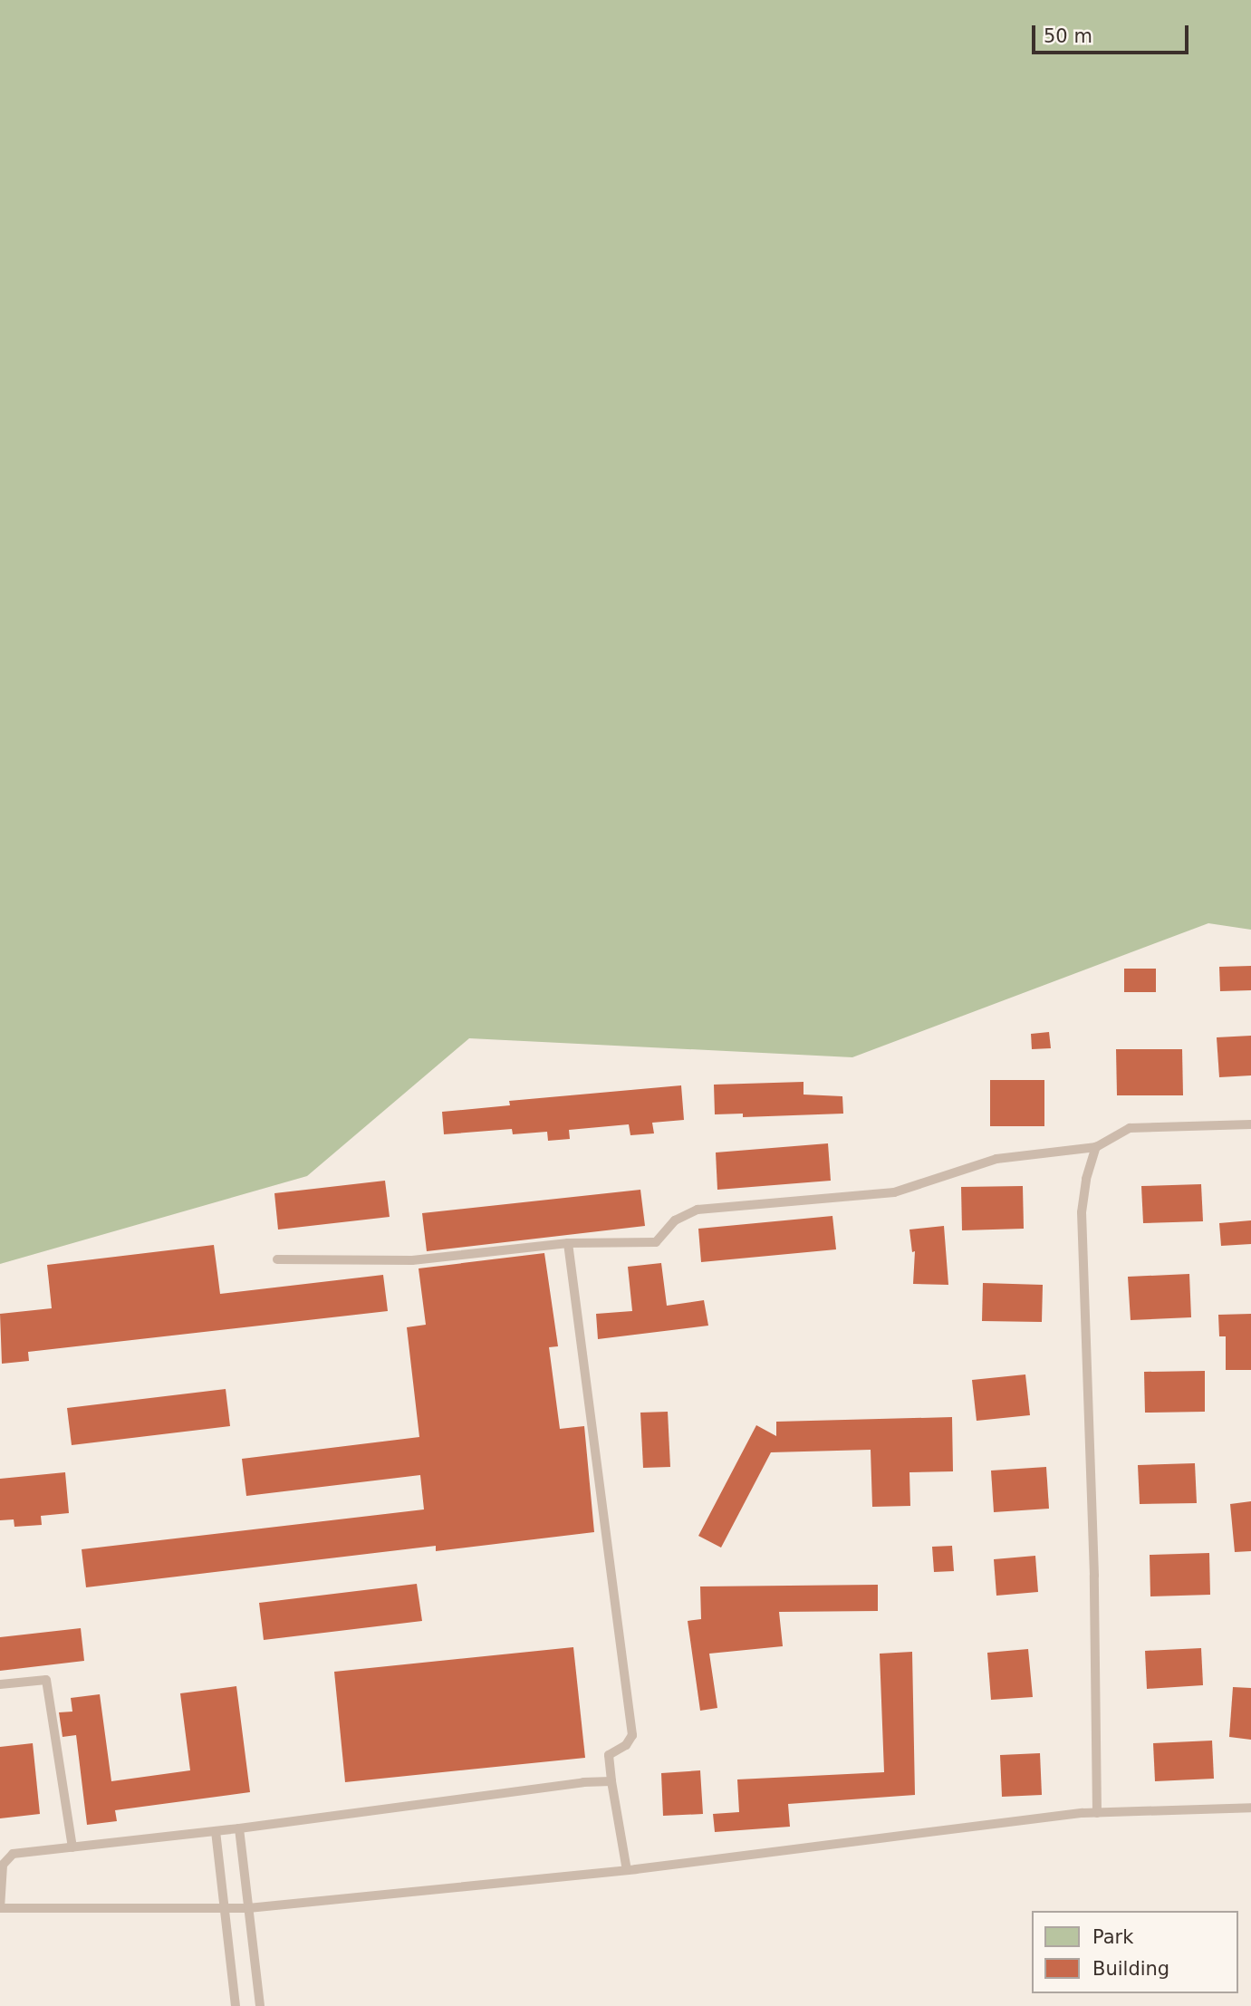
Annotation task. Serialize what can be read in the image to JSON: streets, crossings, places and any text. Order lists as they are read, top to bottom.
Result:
{
  "legend": ["Park", "Building"],
  "scale_bar": "50 m"
}
